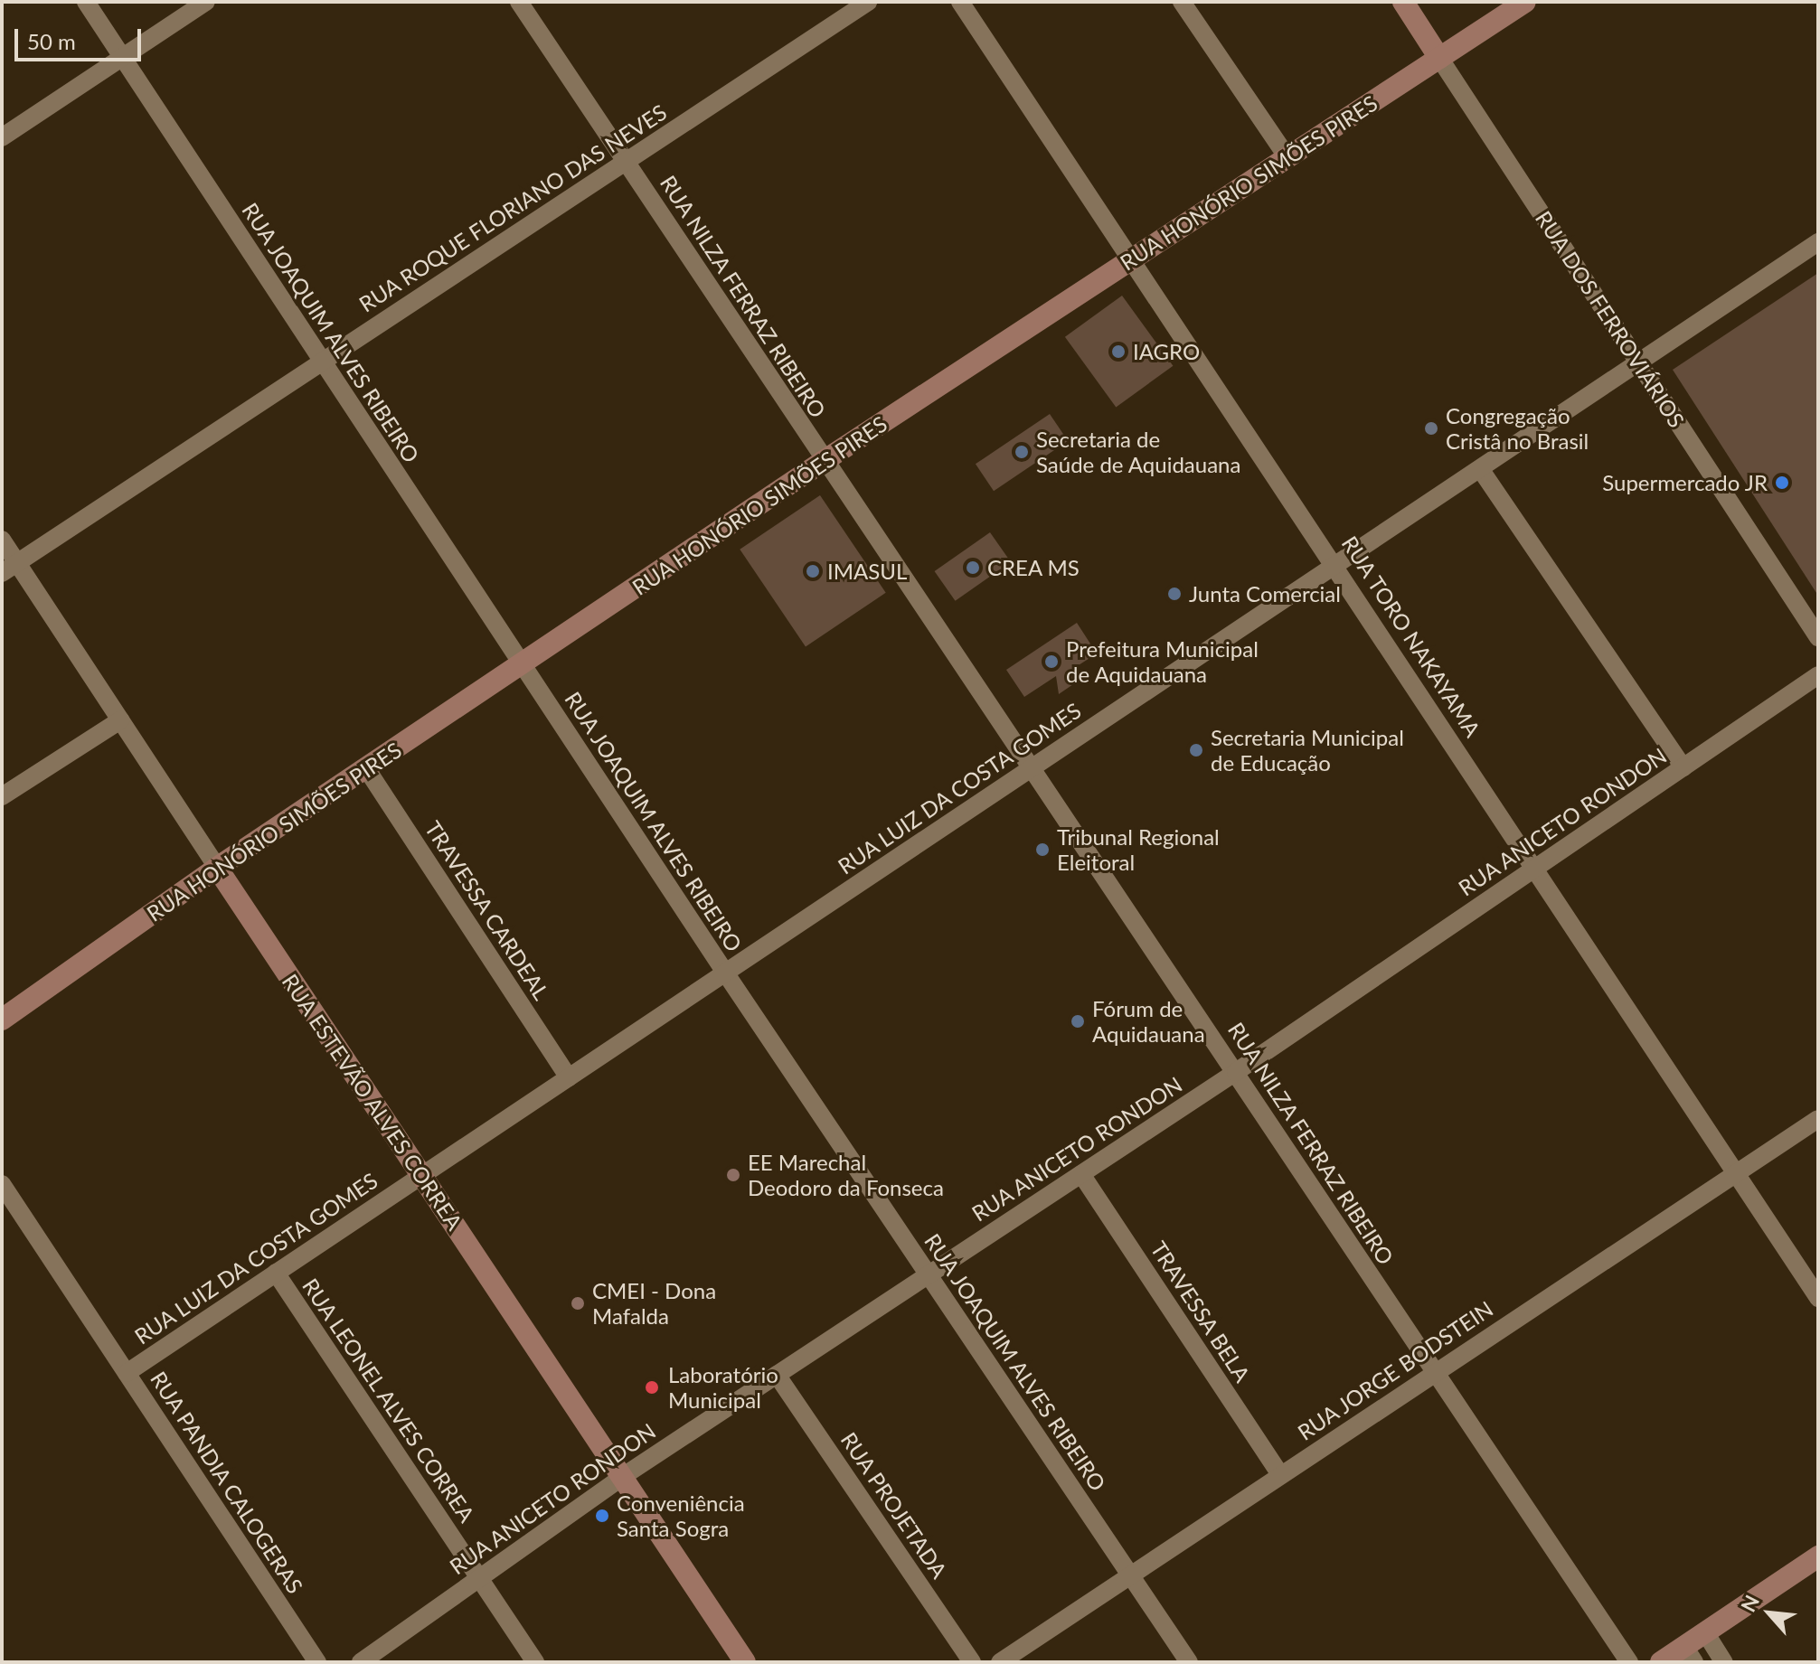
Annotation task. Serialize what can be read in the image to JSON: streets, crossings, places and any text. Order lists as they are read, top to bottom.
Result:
{
  "streets": {
    "main road": ["RUA HONÓRIO SIMÕES PIRES", "RUA DOS FERROVIÁRIOS", "RUA ESTEVÃO ALVES CORREA"],
    "street": [
      "RUA ROQUE FLORIANO DAS NEVES",
      "RUA NILZA FERRAZ RIBEIRO",
      "RUA JOAQUIM ALVES RIBEIRO",
      "RUA TORO NAKAYAMA",
      "RUA LUIZ DA COSTA GOMES",
      "RUA ANICETO RONDON",
      "TRAVESSA CARDEAL",
      "TRAVESSA BELA",
      "RUA JORGE BODSTEIN",
      "RUA LEONEL ALVES CORREA",
      "RUA PANDIA CALOGERAS",
      "RUA PROJETADA"
    ]
  },
  "crossings": [
    ["RUA HONÓRIO SIMÕES PIRES", "RUA NILZA FERRAZ RIBEIRO"],
    ["RUA HONÓRIO SIMÕES PIRES", "RUA DOS FERROVIÁRIOS"],
    ["RUA HONÓRIO SIMÕES PIRES", "RUA JOAQUIM ALVES RIBEIRO"],
    ["RUA HONÓRIO SIMÕES PIRES", "RUA TORO NAKAYAMA"],
    ["RUA HONÓRIO SIMÕES PIRES", "TRAVESSA CARDEAL"],
    ["RUA HONÓRIO SIMÕES PIRES", "RUA ESTEVÃO ALVES CORREA"],
    ["RUA ROQUE FLORIANO DAS NEVES", "RUA NILZA FERRAZ RIBEIRO"],
    ["RUA ROQUE FLORIANO DAS NEVES", "RUA JOAQUIM ALVES RIBEIRO"],
    ["RUA ROQUE FLORIANO DAS NEVES", "RUA ESTEVÃO ALVES CORREA"],
    ["RUA NILZA FERRAZ RIBEIRO", "RUA LUIZ DA COSTA GOMES"],
    ["RUA NILZA FERRAZ RIBEIRO", "RUA ANICETO RONDON"],
    ["RUA NILZA FERRAZ RIBEIRO", "RUA JORGE BODSTEIN"],
    ["RUA DOS FERROVIÁRIOS", "RUA LUIZ DA COSTA GOMES"],
    ["RUA JOAQUIM ALVES RIBEIRO", "RUA LUIZ DA COSTA GOMES"],
    ["RUA JOAQUIM ALVES RIBEIRO", "RUA ANICETO RONDON"],
    ["RUA JOAQUIM ALVES RIBEIRO", "RUA JORGE BODSTEIN"],
    ["RUA TORO NAKAYAMA", "RUA LUIZ DA COSTA GOMES"],
    ["RUA TORO NAKAYAMA", "RUA ANICETO RONDON"],
    ["RUA TORO NAKAYAMA", "RUA JORGE BODSTEIN"],
    ["RUA LUIZ DA COSTA GOMES", "TRAVESSA CARDEAL"],
    ["RUA LUIZ DA COSTA GOMES", "RUA ESTEVÃO ALVES CORREA"],
    ["RUA LUIZ DA COSTA GOMES", "RUA LEONEL ALVES CORREA"],
    ["RUA LUIZ DA COSTA GOMES", "RUA PANDIA CALOGERAS"],
    ["RUA ANICETO RONDON", "RUA ESTEVÃO ALVES CORREA"],
    ["RUA ANICETO RONDON", "TRAVESSA BELA"],
    ["RUA ANICETO RONDON", "RUA LEONEL ALVES CORREA"],
    ["RUA ANICETO RONDON", "RUA PROJETADA"],
    ["TRAVESSA BELA", "RUA JORGE BODSTEIN"]
  ],
  "places": [
    "IAGRO",
    "Congregação Cristâ no Brasil",
    "Secretaria de Saúde de Aquidauana",
    "Supermercado JR",
    "CREA MS",
    "IMASUL",
    "Junta Comercial",
    "Prefeitura Municipal de Aquidauana",
    "Secretaria Municipal de Educação",
    "Tribunal Regional Eleitoral",
    "Fórum de Aquidauana",
    "EE Marechal Deodoro da Fonseca",
    "CMEI - Dona Mafalda",
    "Laboratório Municipal",
    "Conveniência Santa Sogra"
  ],
  "scale_bar": "50 m",
  "north": "top left"
}
